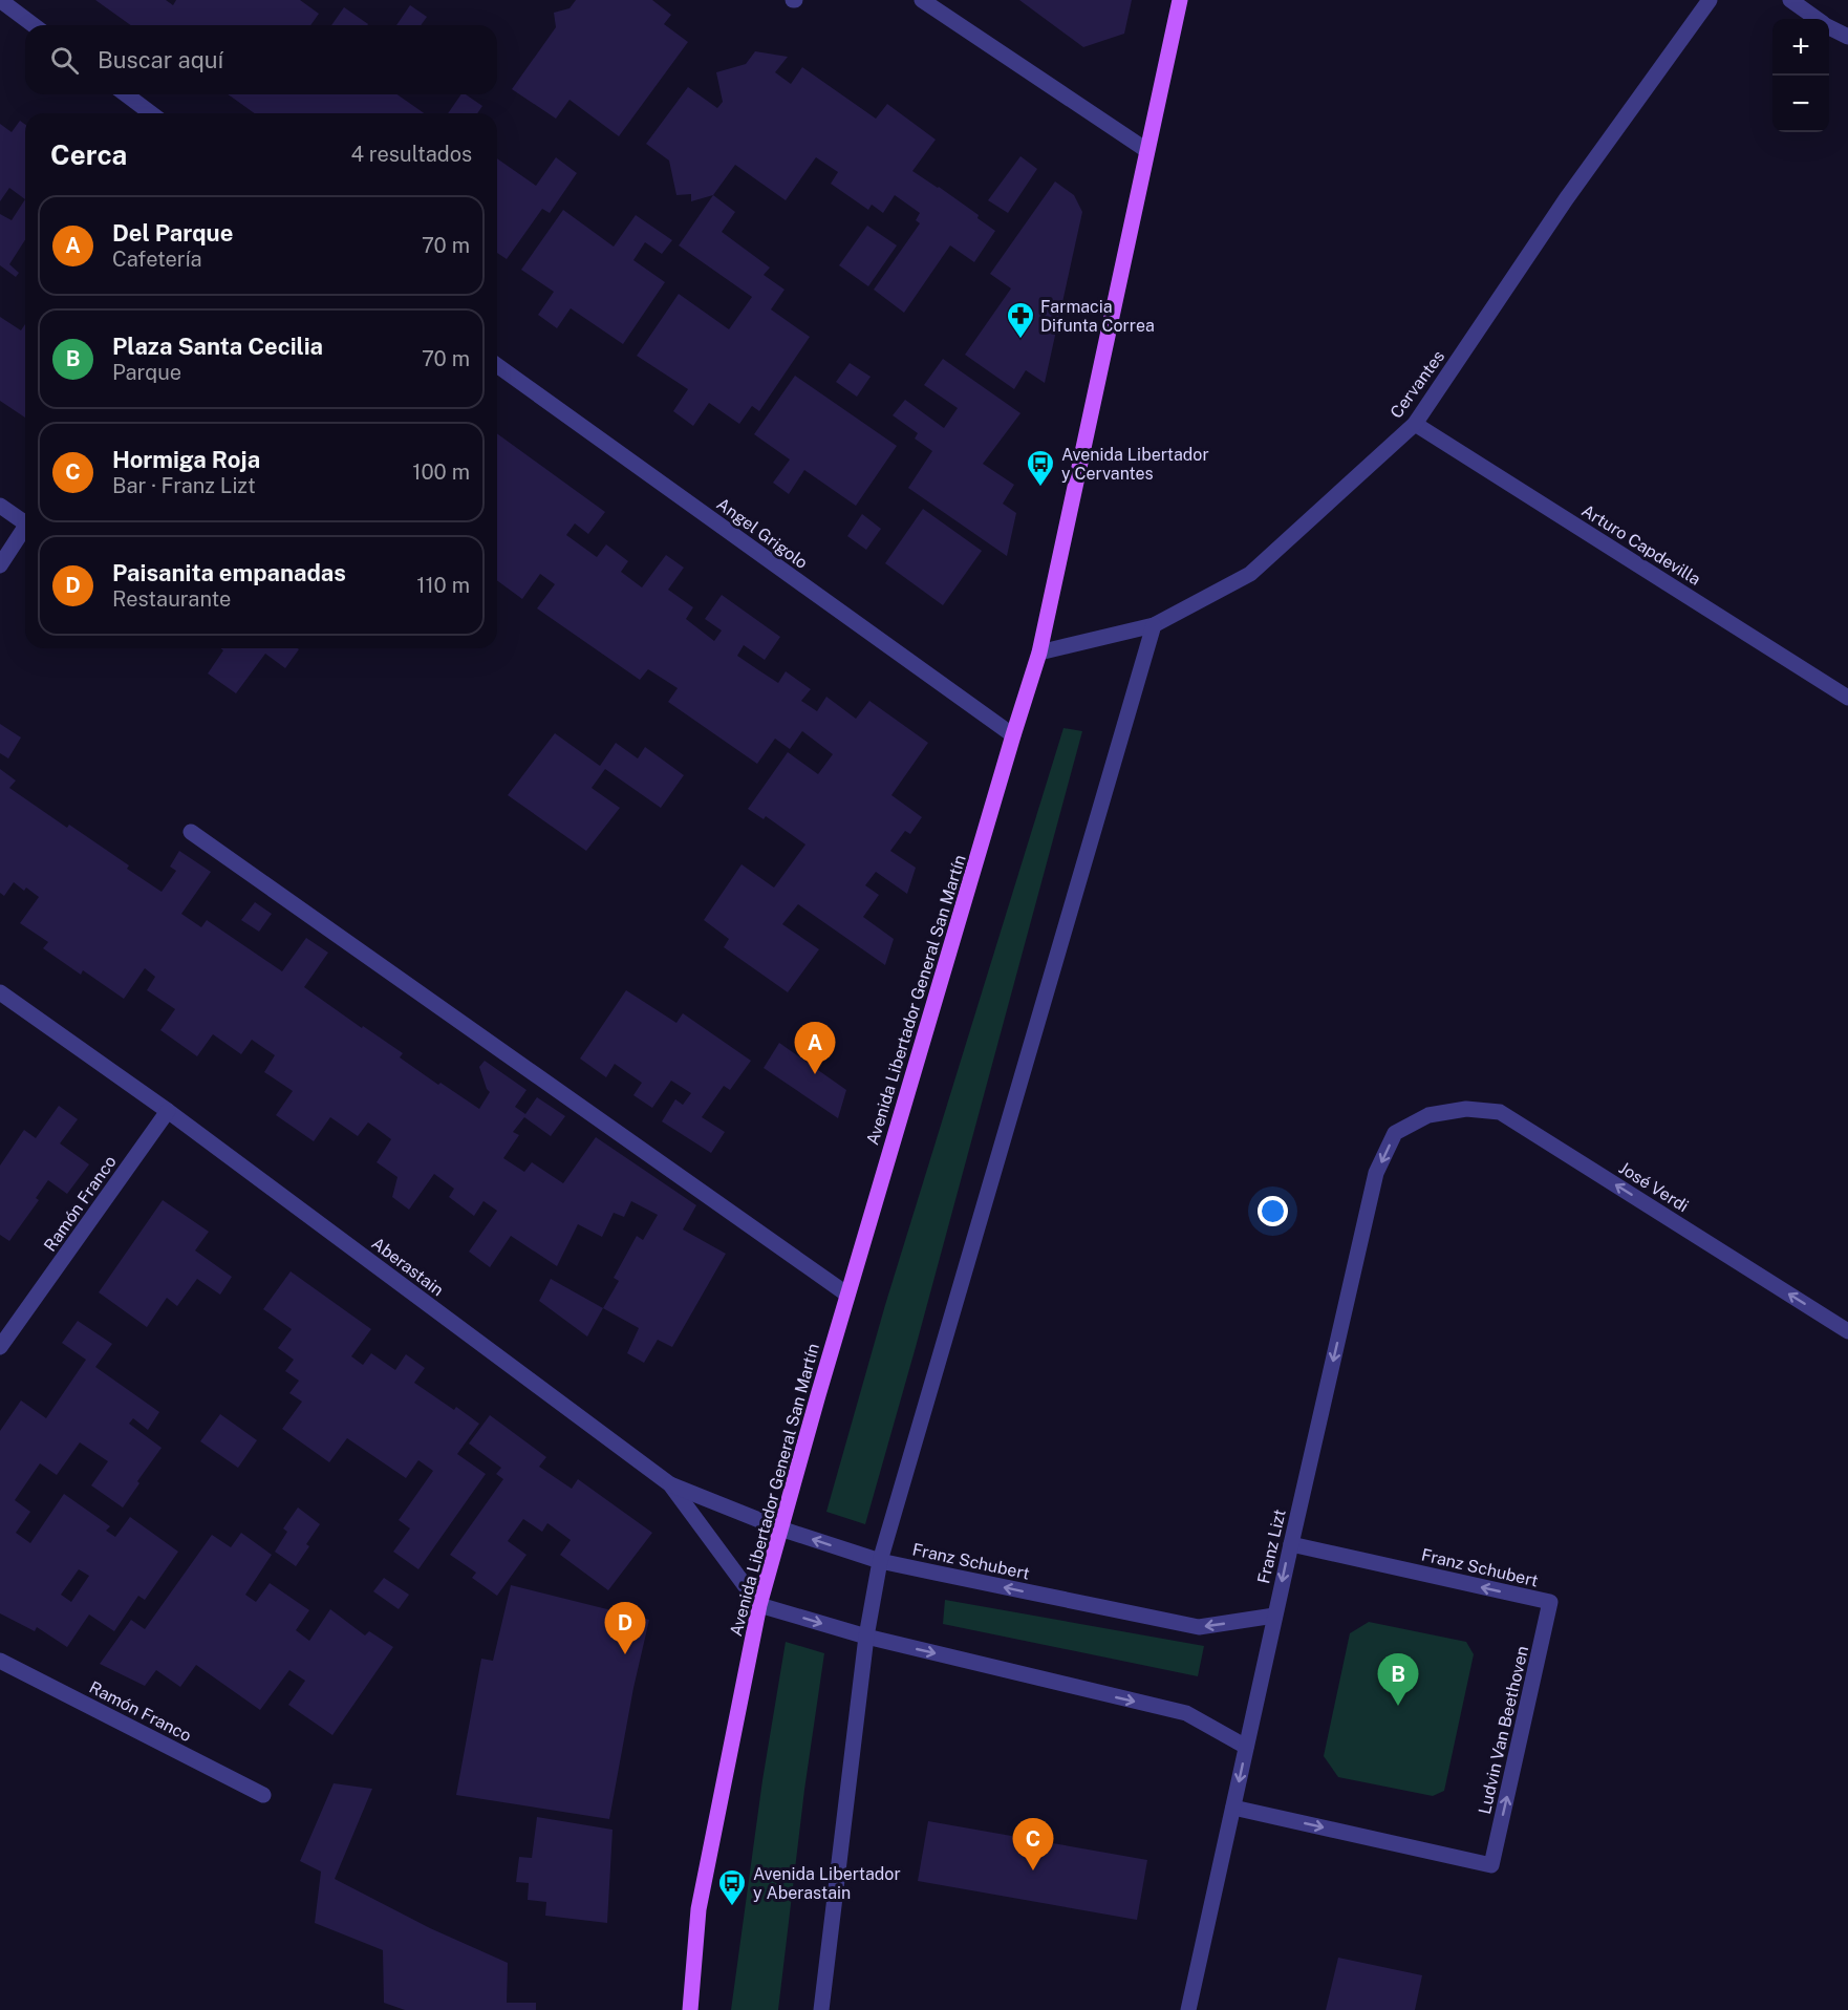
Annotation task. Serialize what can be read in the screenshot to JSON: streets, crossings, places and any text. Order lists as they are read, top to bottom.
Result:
{
  "streets": {
    "main road": ["Avenida Libertador General San Martín"],
    "street": [
      "Cervantes",
      "Angel Grigolo",
      "Arturo Capdevilla",
      "José Verdi",
      "Ramón Franco",
      "Aberastain",
      "Franz Lizt",
      "Franz Schubert",
      "Ludvin Van Beethoven"
    ]
  },
  "crossings": [
    ["Cervantes", "Arturo Capdevilla"],
    ["Cervantes", "Avenida Libertador General San Martín"],
    ["Angel Grigolo", "Avenida Libertador General San Martín"],
    ["Avenida Libertador General San Martín", "Aberastain"],
    ["Avenida Libertador General San Martín", "Franz Schubert"],
    ["José Verdi", "Franz Lizt"],
    ["Ramón Franco", "Aberastain"],
    ["Aberastain", "Franz Schubert"],
    ["Franz Lizt", "Franz Schubert"],
    ["Franz Lizt", "Ludvin Van Beethoven"],
    ["Franz Schubert", "Ludvin Van Beethoven"]
  ],
  "one_way": ["José Verdi", "Franz Lizt"],
  "places": {
    "pharmacy": ["Farmacia Difunta Correa"],
    "bus stop": ["Avenida Libertador y Cervantes", "Avenida Libertador y Aberastain"]
  },
  "page": {
    "map_buttons": ["+", "−"],
    "search": "Buscar aquí",
    "heading": ["Cerca", "4 resultados"],
    "list": [
      {
        "mark": "A",
        "name": "Del Parque",
        "note": "Cafetería",
        "value": "70 m"
      },
      {
        "mark": "B",
        "name": "Plaza Santa Cecilia",
        "note": "Parque",
        "value": "70 m"
      },
      {
        "mark": "C",
        "name": "Hormiga Roja",
        "note": "Bar · Franz Lizt",
        "value": "100 m"
      },
      {
        "mark": "D",
        "name": "Paisanita empanadas",
        "note": "Restaurante",
        "value": "110 m"
      }
    ],
    "pins": [
      "A",
      "D",
      "B",
      "C"
    ]
  }
}
